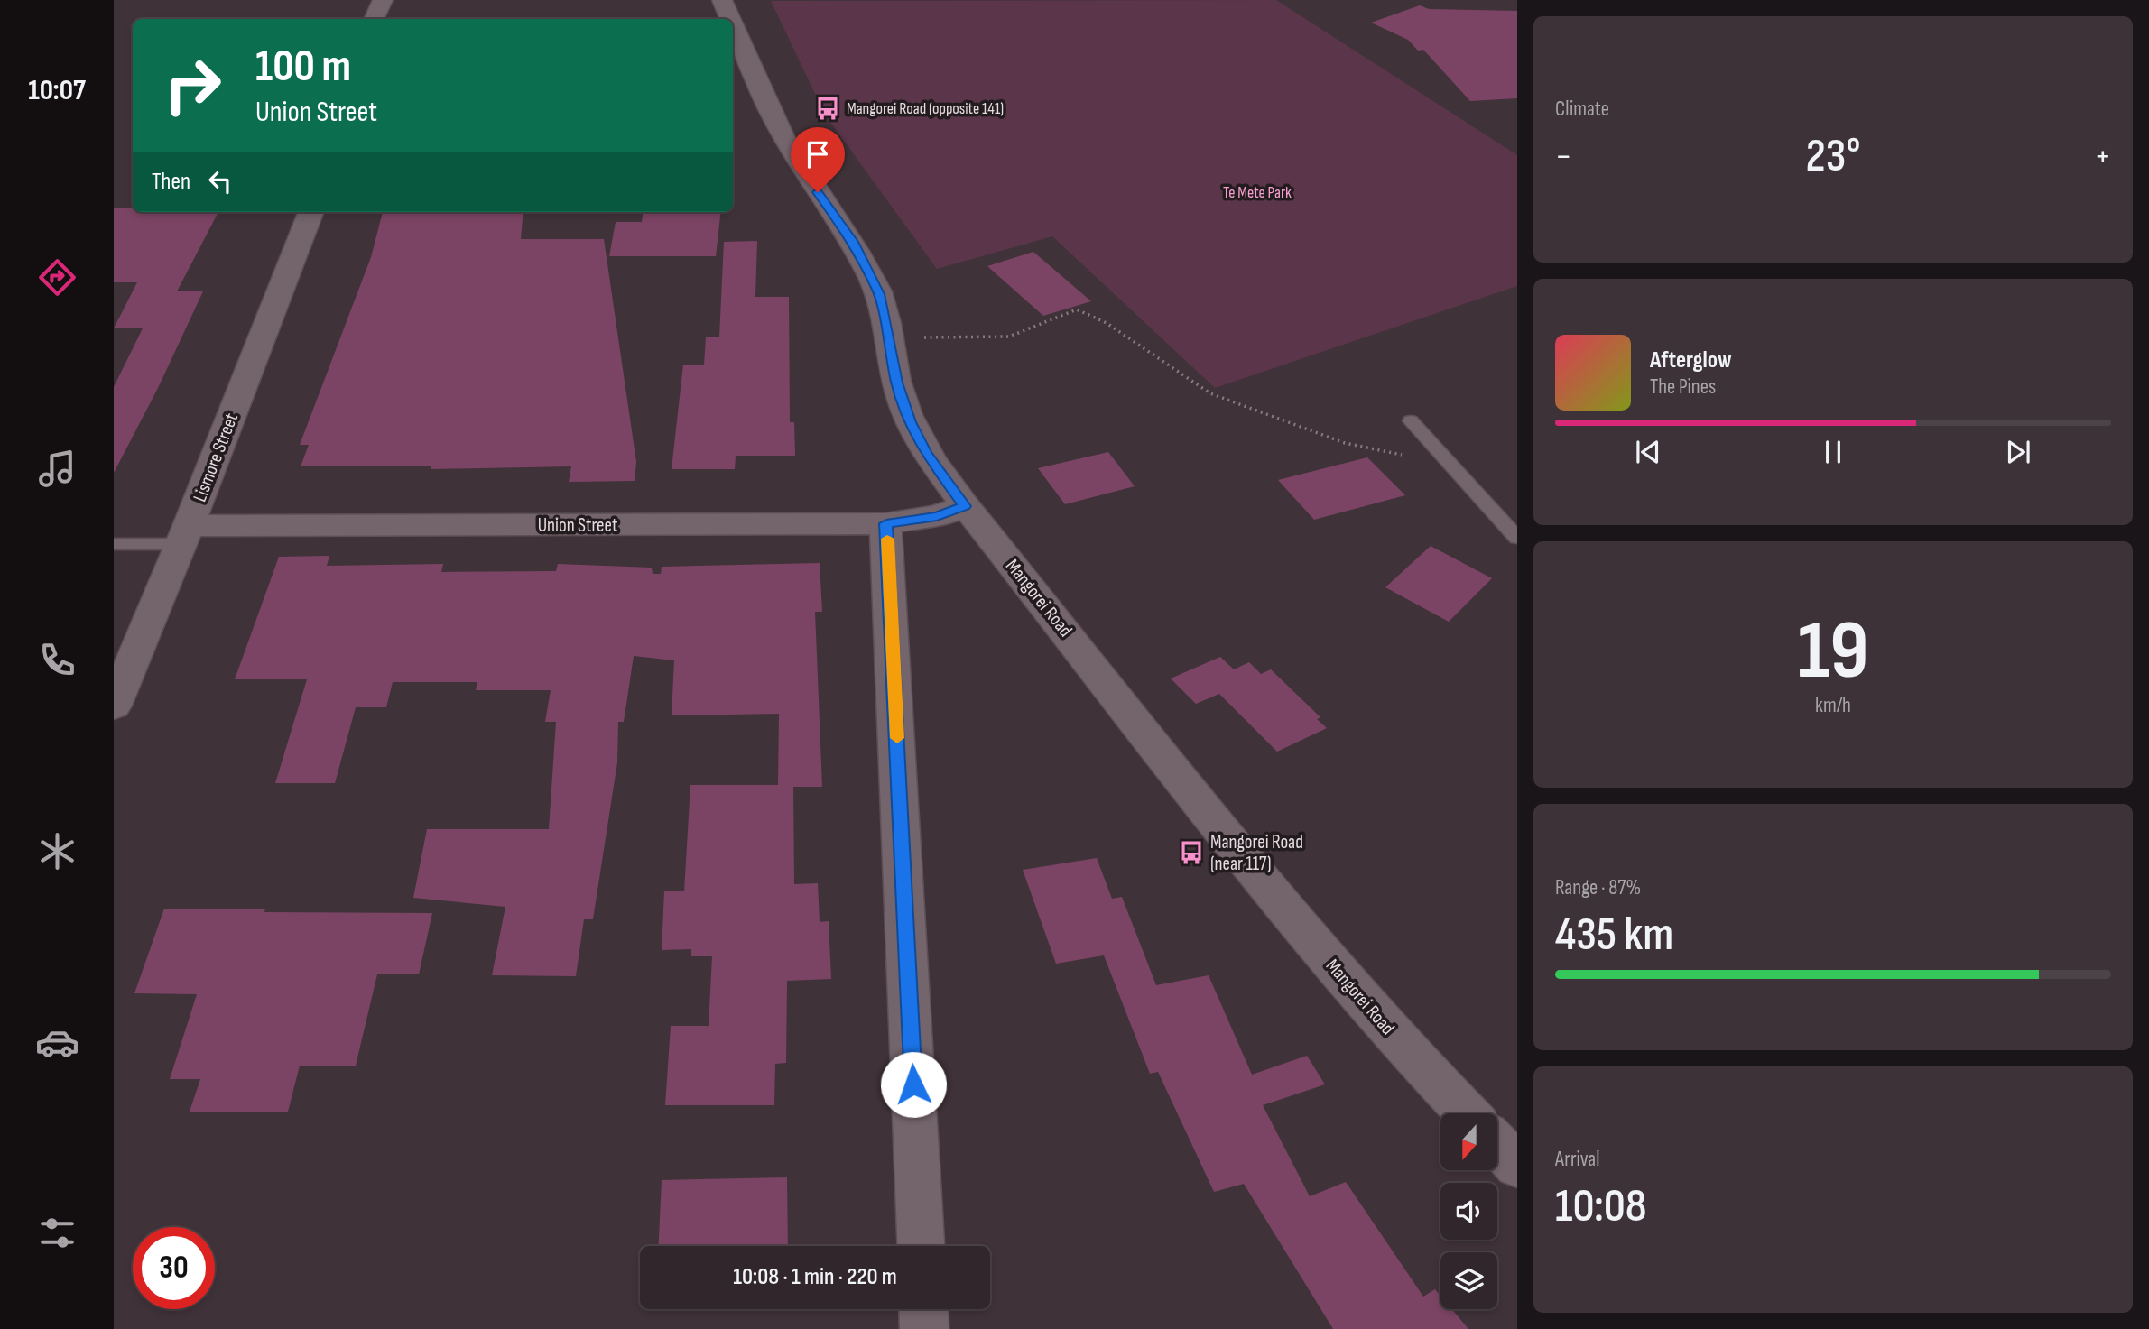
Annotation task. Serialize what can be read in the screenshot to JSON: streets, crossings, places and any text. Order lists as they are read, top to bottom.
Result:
{
  "streets": {
    "street": ["Lismore Street", "Union Street", "Mangorei Road"]
  },
  "crossings": [
    ["Lismore Street", "Union Street"],
    ["Union Street", "Mangorei Road"]
  ],
  "parks": ["Te Mete Park"],
  "places": {
    "bus stop": ["Mangorei Road (opposite 141)", "Mangorei Road (near 117)"]
  },
  "north": "bottom",
  "page": {
    "tabs": "10:07",
    "tile": [
      "Climate",
      ["19", "km/h"],
      ["Range · 87%", "435 km"],
      ["Arrival", "10:08"]
    ],
    "turn": ["100 m", "Union Street"],
    "heat": ["−", "23°", "+"],
    "then": "Then",
    "song": ["Afterglow", "The Pines"],
    "limit": "30",
    "trip": "10:08 · 1 min · 220 m"
  }
}
